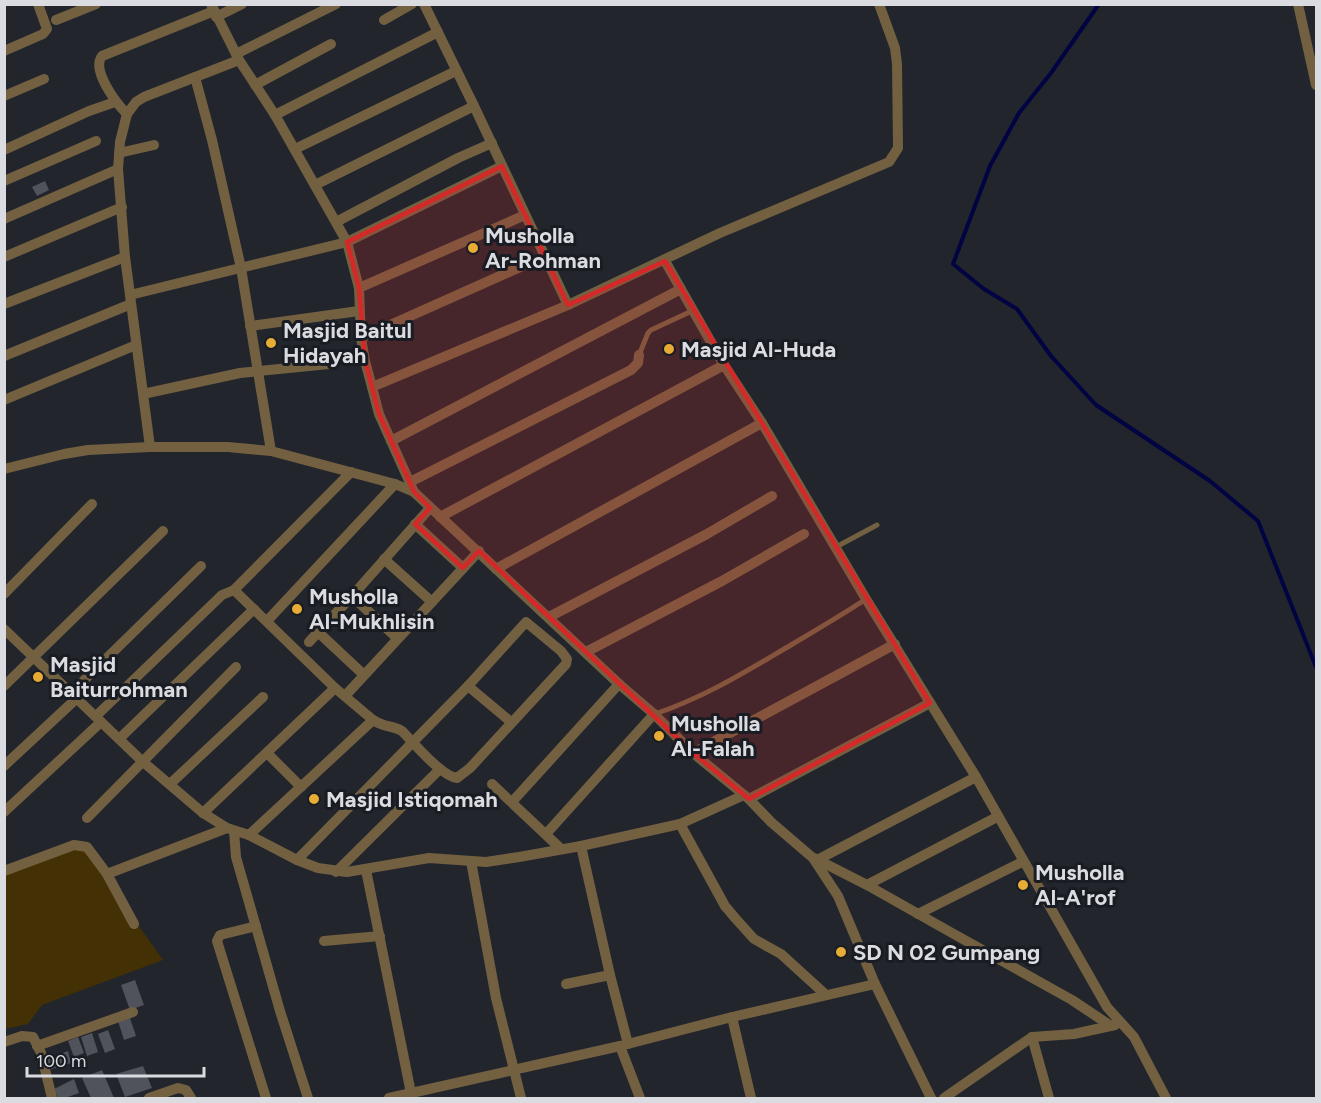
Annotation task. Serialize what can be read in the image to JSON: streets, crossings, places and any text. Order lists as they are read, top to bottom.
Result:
{
  "places": [
    "Musholla Ar-Rohman",
    "Masjid Baitul Hidayah",
    "Masjid Al-Huda",
    "Musholla Al-Mukhlisin",
    "Masjid Baiturrohman",
    "Musholla Al-Falah",
    "Masjid Istiqomah",
    "Musholla Al-A'rof",
    "SD N 02 Gumpang"
  ],
  "scale_bar": "100 m"
}
